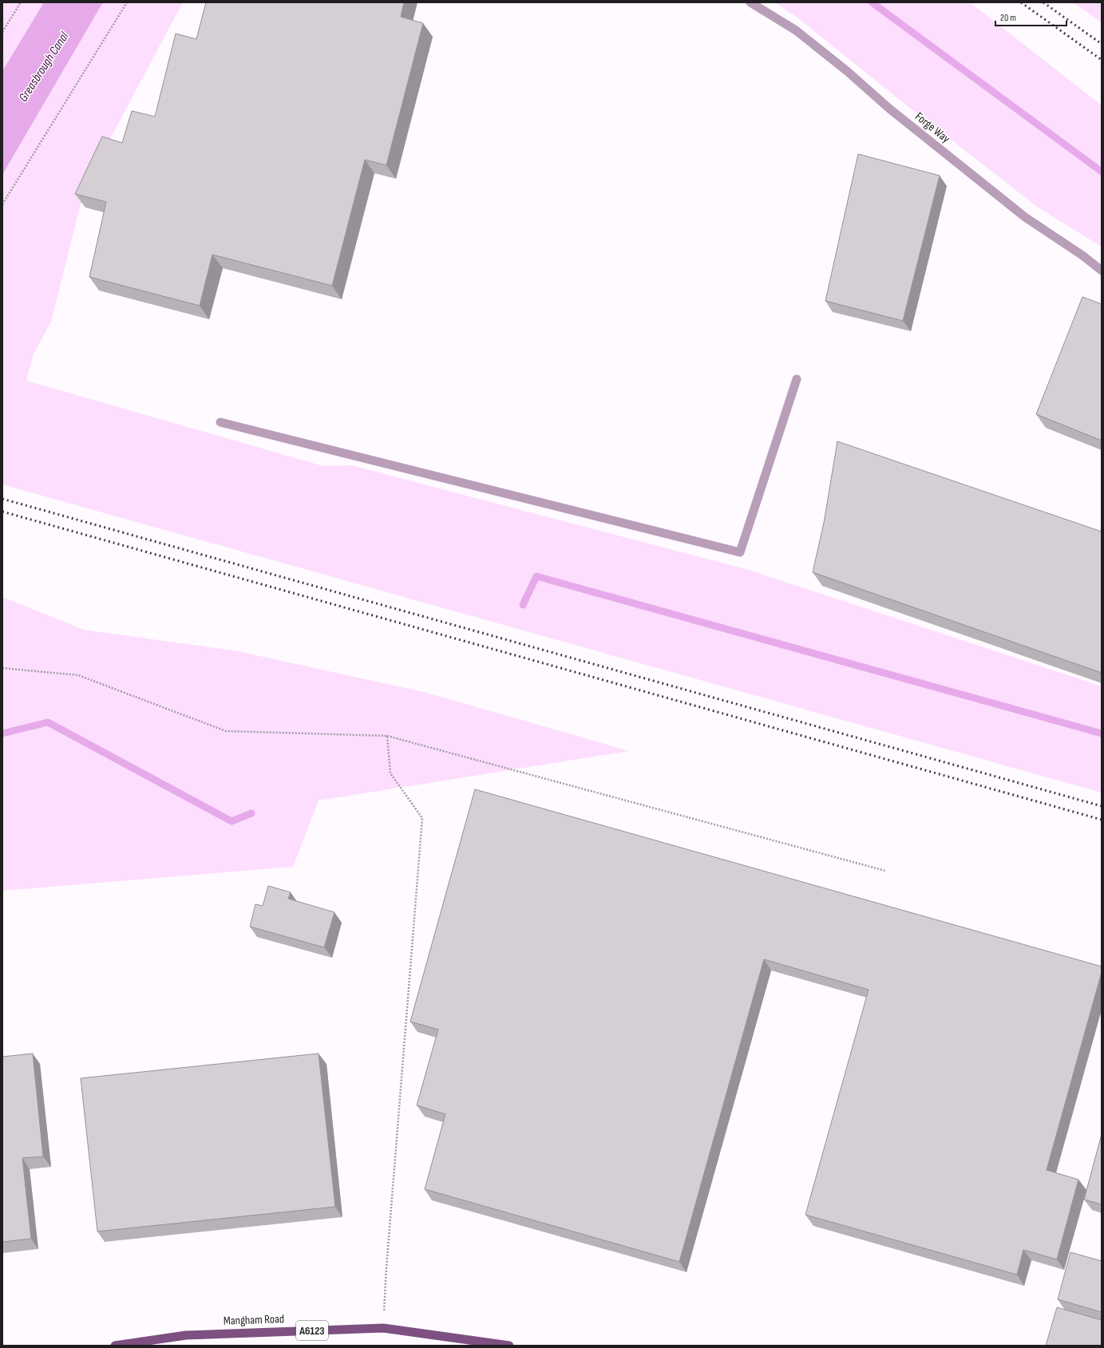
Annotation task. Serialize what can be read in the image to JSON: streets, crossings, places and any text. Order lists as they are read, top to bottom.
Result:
{
  "streets": {
    "main road": ["Mangham Road", "A6123"],
    "lane": ["Forge Way"]
  },
  "water": ["Greasbrough Canal"],
  "scale_bar": "20 m"
}
